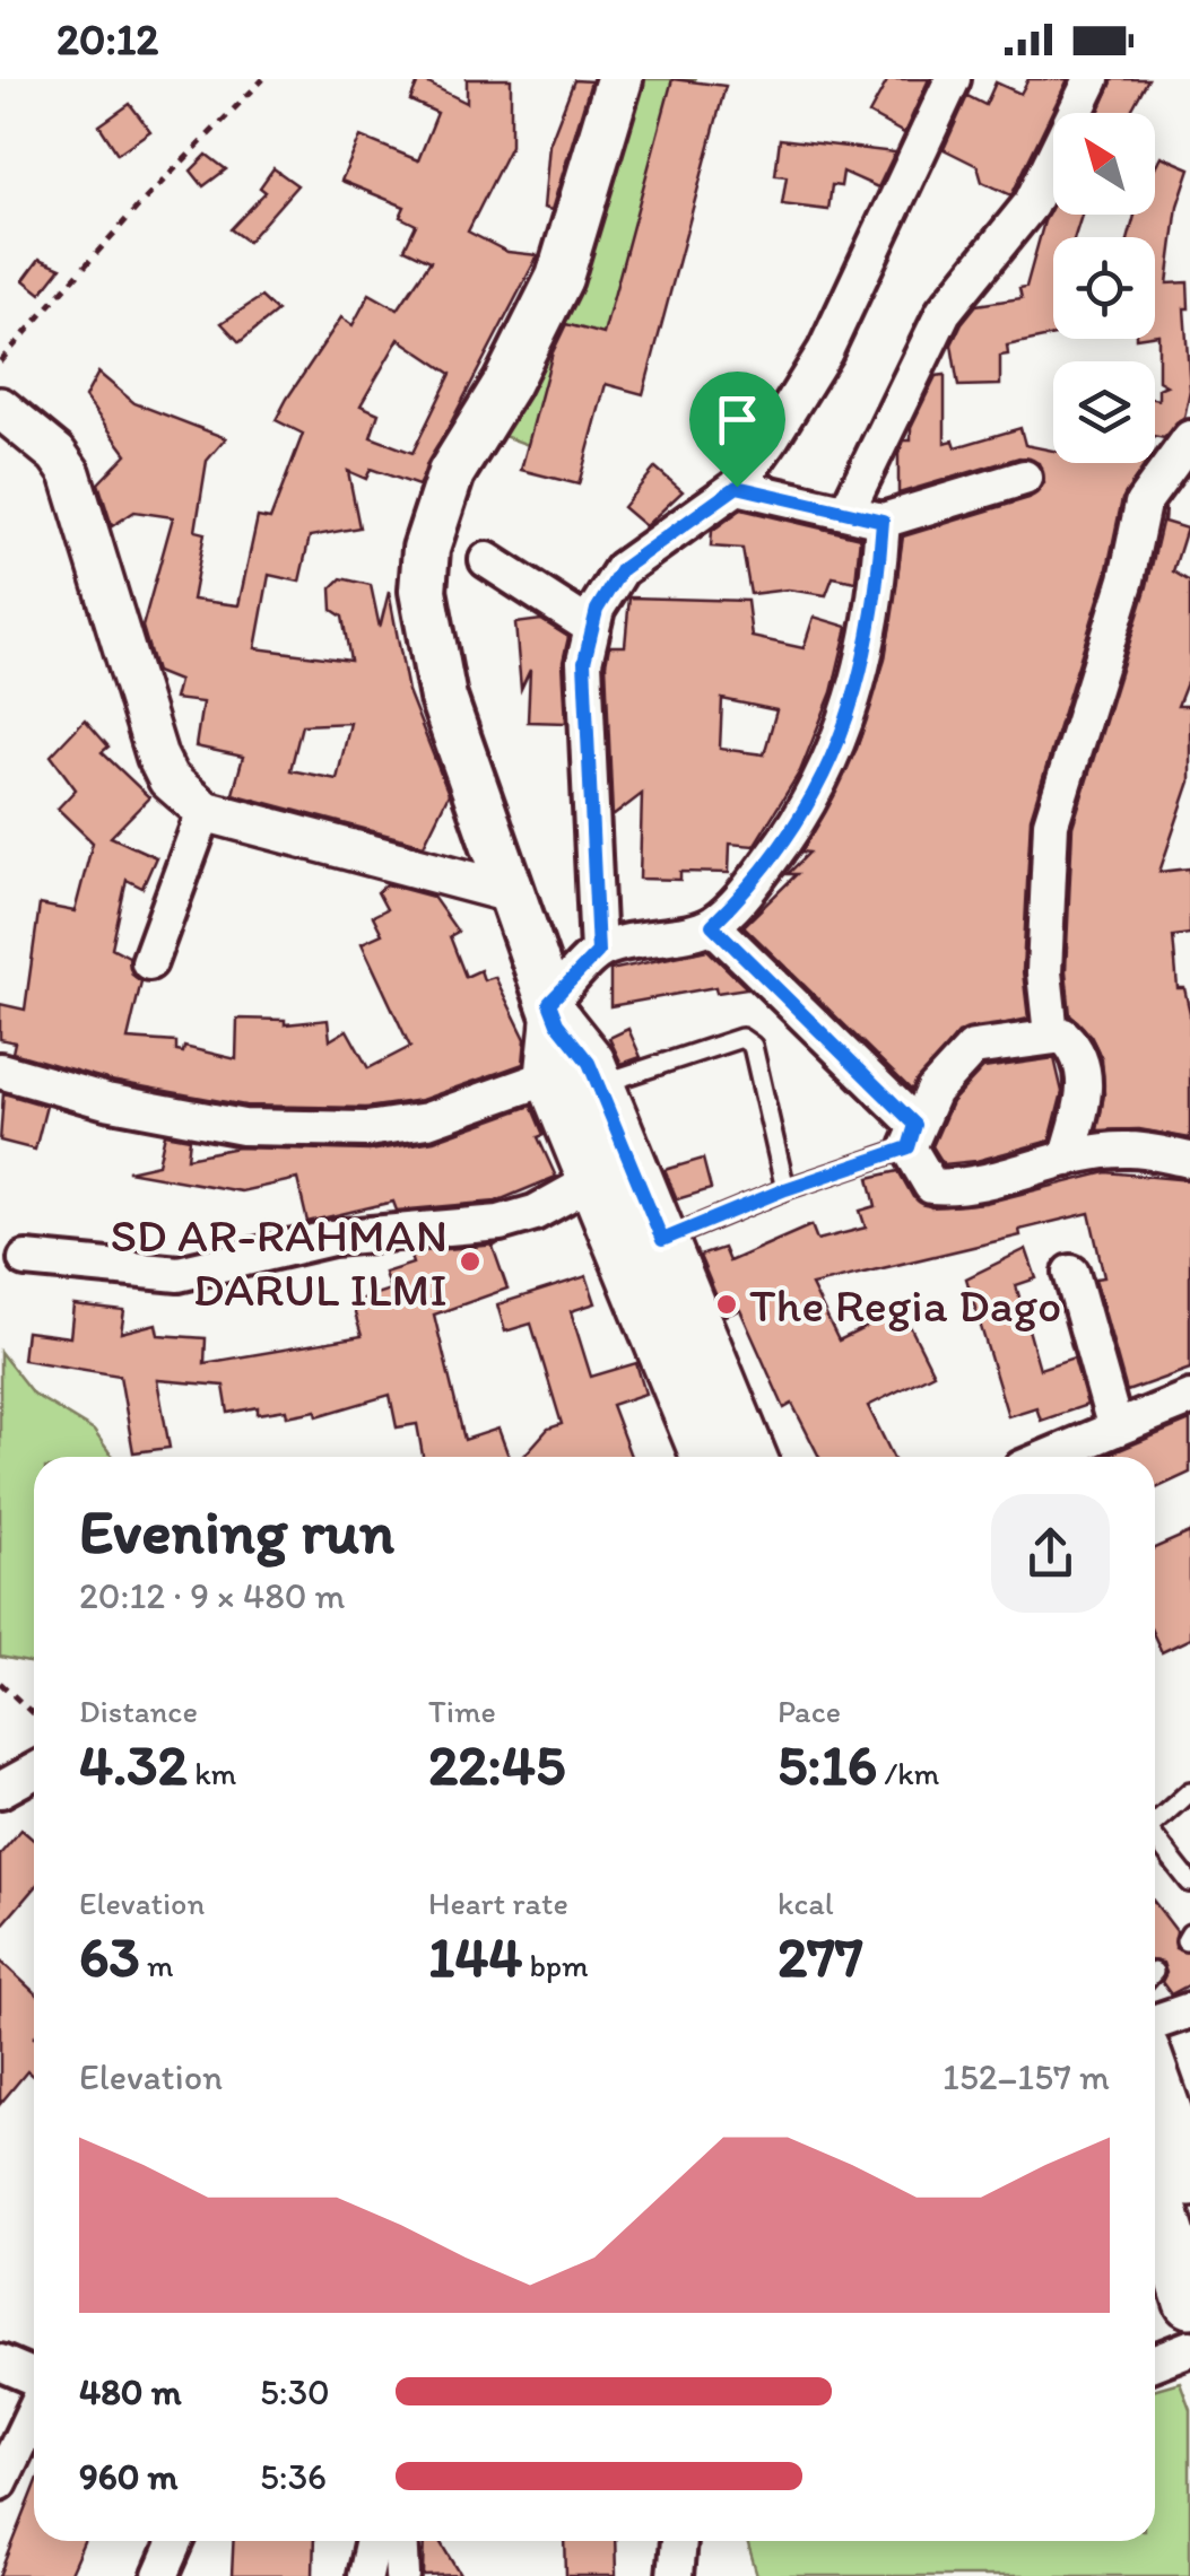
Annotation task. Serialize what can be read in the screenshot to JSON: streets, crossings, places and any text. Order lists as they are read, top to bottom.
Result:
{
  "places": ["SD AR-RAHMAN DARUL ILMI", "The Regia Dago"],
  "north": "top left",
  "page": {
    "status": "20:12",
    "heading": ["Evening run", "20:12 · 9 × 480 m"],
    "stats": [
      ["Distance", "4.32 km"],
      ["Time", "22:45"],
      ["Pace", "5:16 /km"],
      ["Elevation", "63 m"],
      ["Heart rate", "144 bpm"],
      ["kcal", "277"]
    ],
    "chart": ["Elevation", "152–157 m"],
    "list": [
      {
        "name": "480 m",
        "note": "5:30"
      },
      {
        "name": "960 m",
        "note": "5:36"
      }
    ]
  }
}
